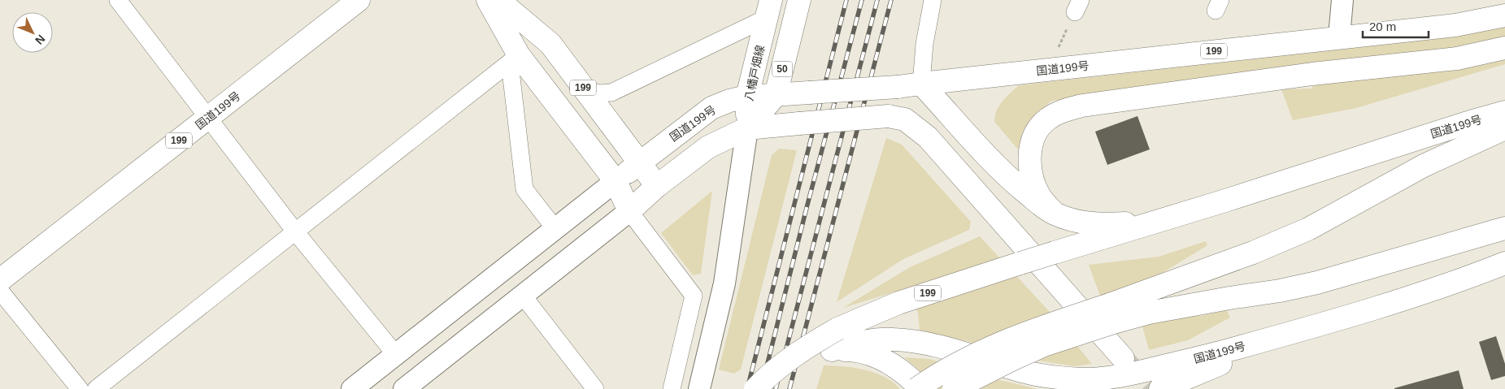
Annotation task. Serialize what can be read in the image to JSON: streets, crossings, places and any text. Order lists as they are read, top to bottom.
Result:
{
  "streets": {
    "main road": [
      "199",
      "国道199号",
      "50",
      "八幡戸畑線"
    ]
  },
  "crossings": [
    ["199", "国道199号"],
    ["国道199号", "八幡戸畑線"]
  ],
  "scale_bar": "20 m",
  "north": "bottom right"
}
